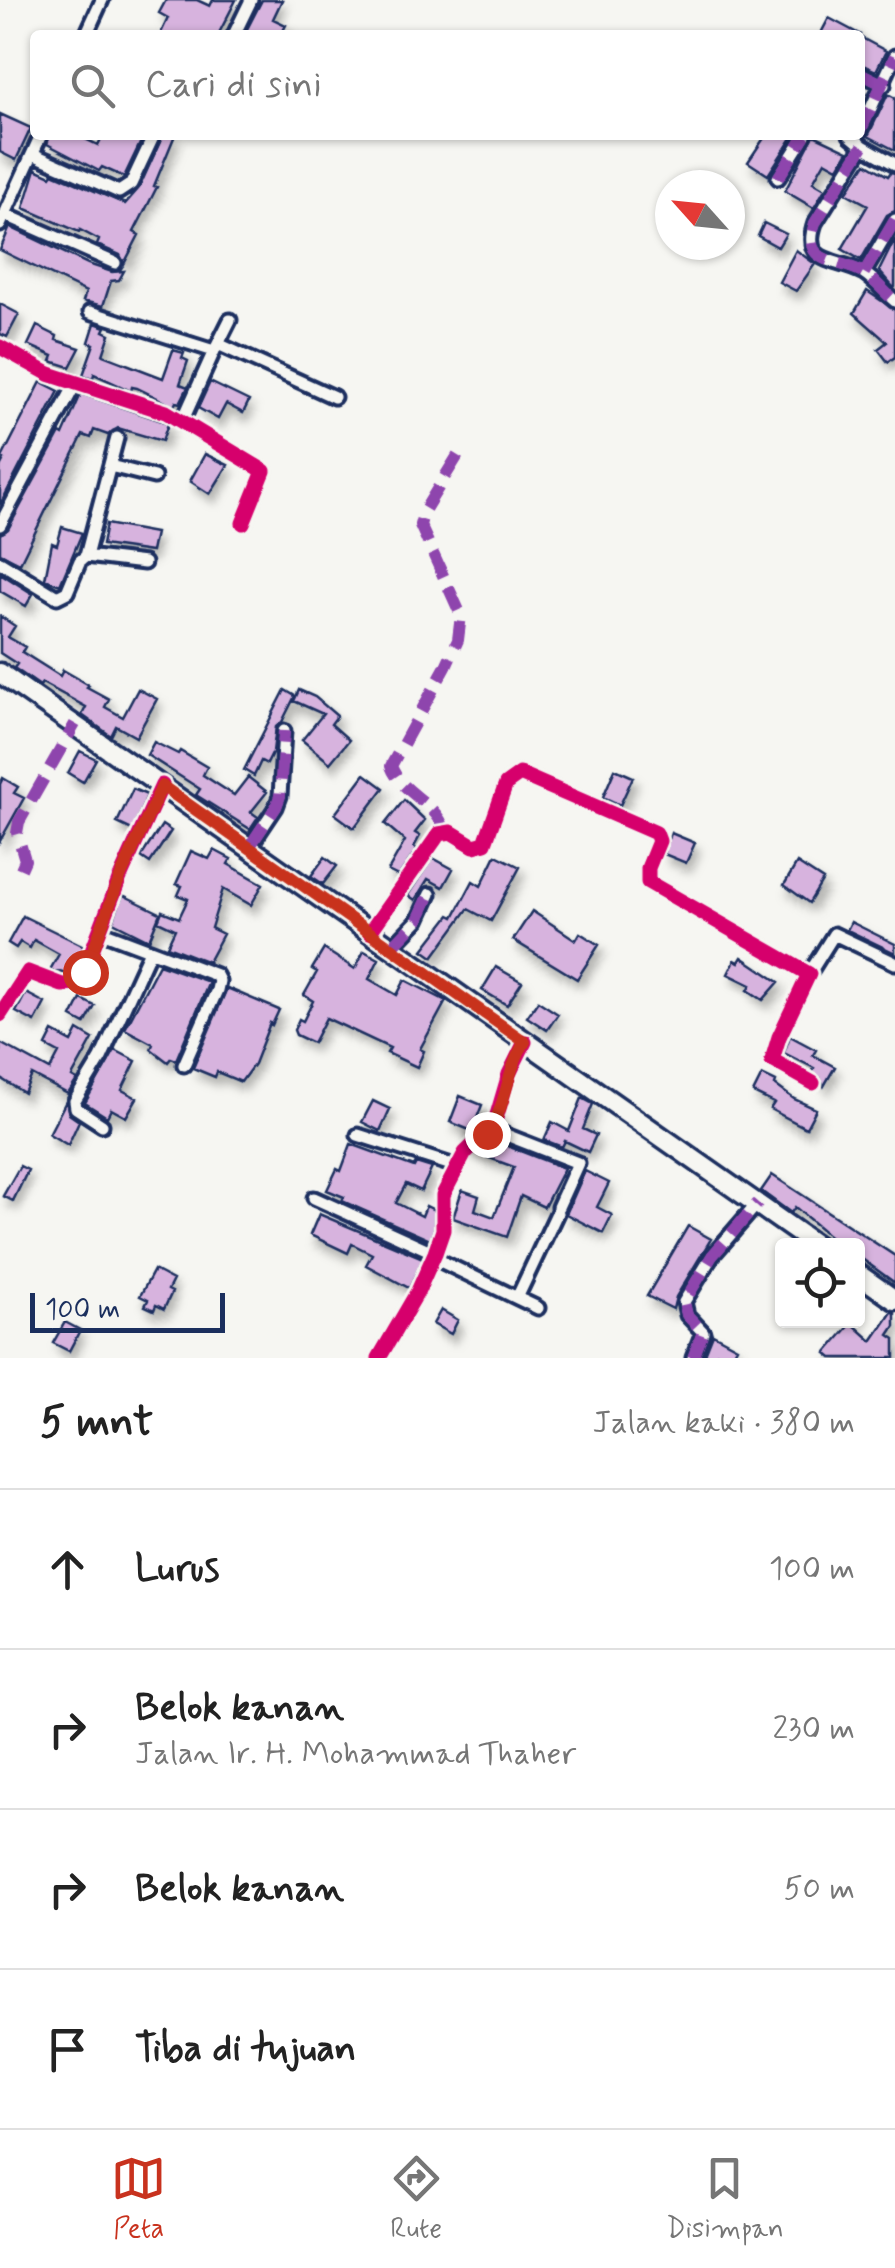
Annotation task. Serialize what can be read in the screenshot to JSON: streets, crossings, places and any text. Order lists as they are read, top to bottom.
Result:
{
  "scale_bar": "100 m",
  "north": "top left",
  "page": {
    "search": "Cari di sini",
    "scale": "100 m",
    "heading": ["5 mnt", "Jalan kaki · 380 m"],
    "list": [
      ["Lurus", "100 m"],
      ["Belok kanan", "Jalan Ir. H. Mohammad Thaher", "230 m"],
      ["Belok kanan", "50 m"],
      "Tiba di tujuan"
    ],
    "nav": ["Peta", "Rute", "Disimpan"]
  }
}
